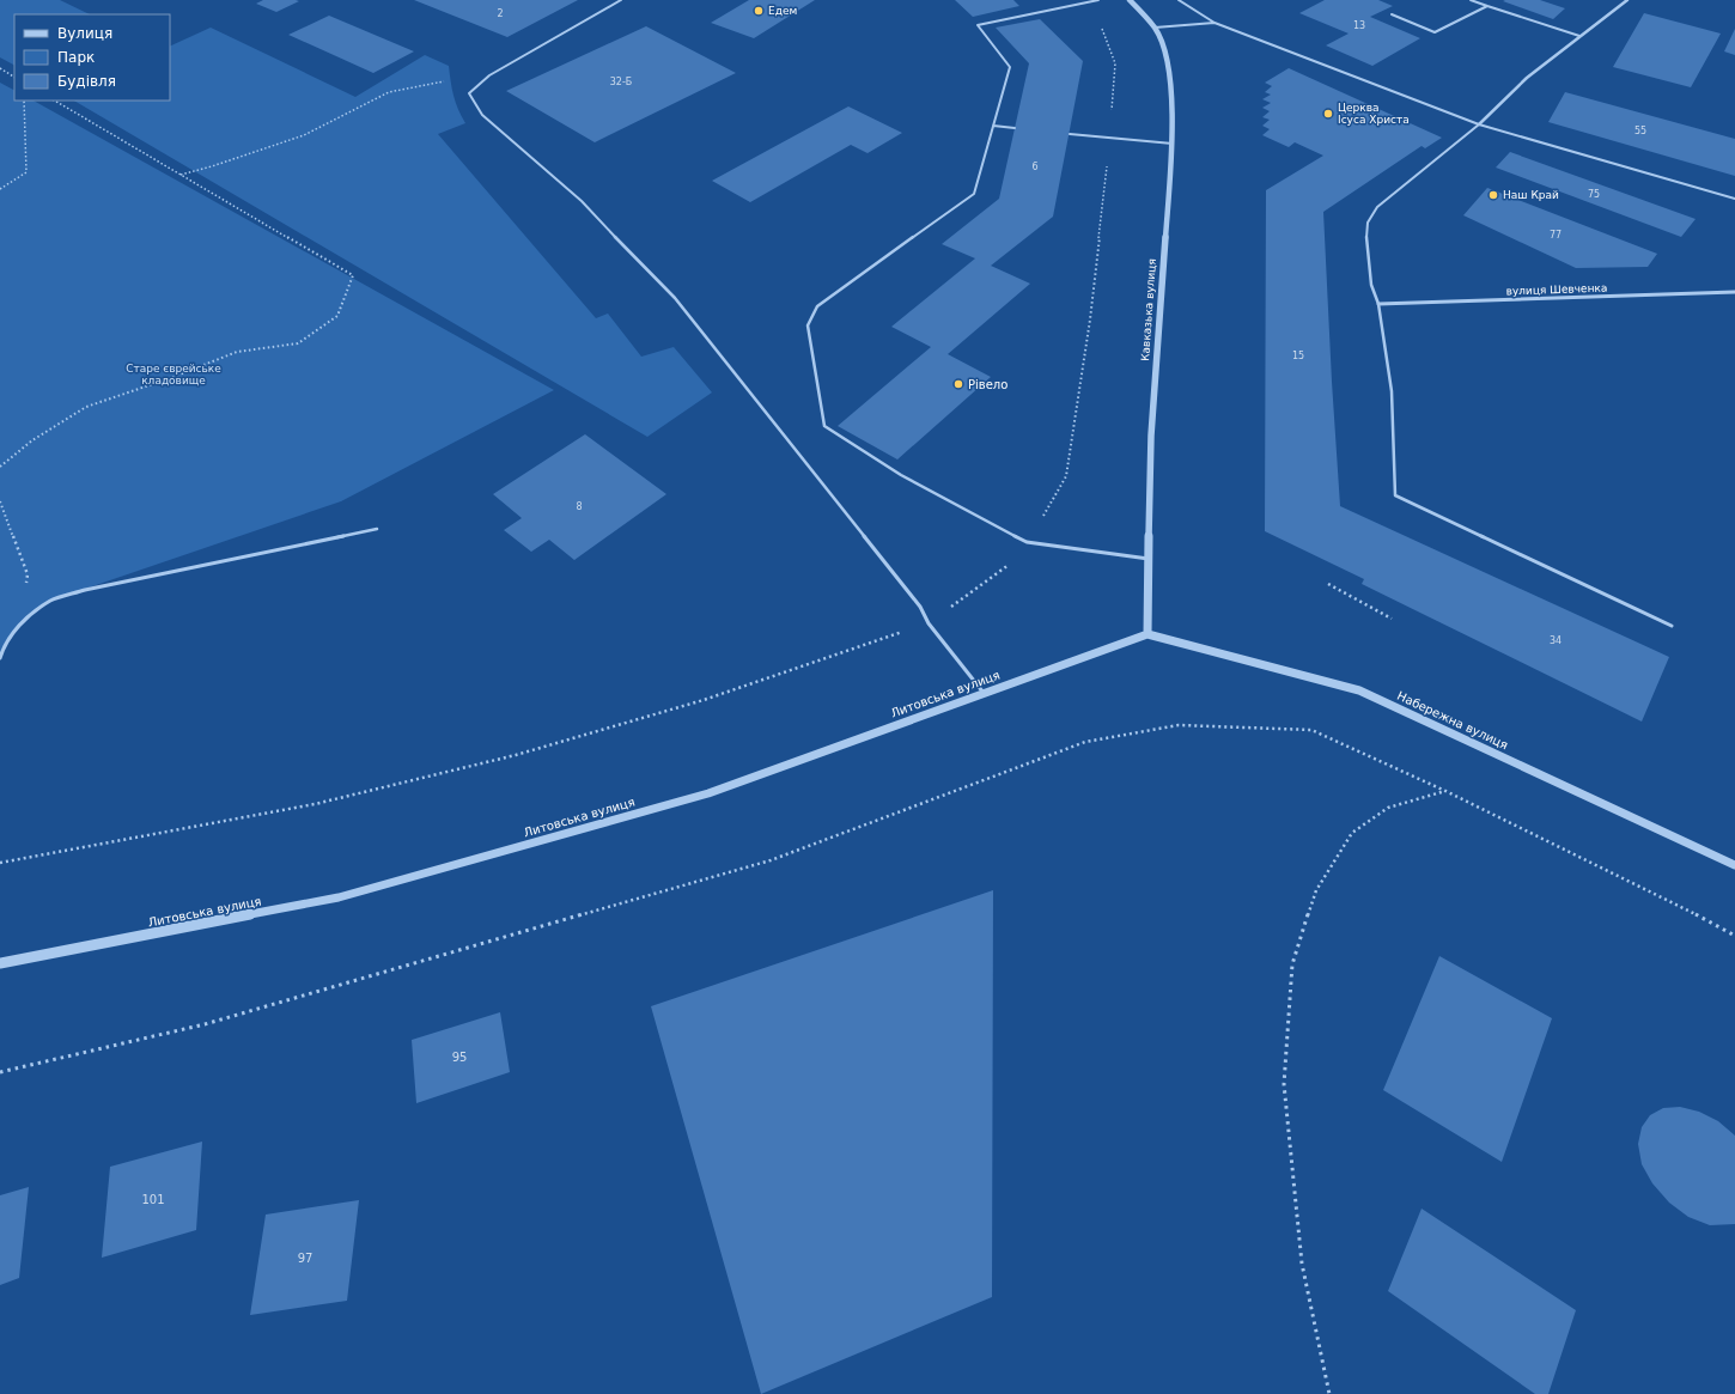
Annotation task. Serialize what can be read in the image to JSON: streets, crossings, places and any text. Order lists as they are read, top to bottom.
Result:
{
  "streets": {
    "street": [
      "вулиця Шевченка",
      "Кавказька вулиця",
      "Литовська вулиця",
      "Набережна вулиця"
    ]
  },
  "crossings": [
    ["Кавказька вулиця", "Литовська вулиця"],
    ["Кавказька вулиця", "Набережна вулиця"],
    ["Литовська вулиця", "Набережна вулиця"]
  ],
  "parks": ["Старе єврейське кладовище"],
  "places": [
    "Едем",
    "Церква Ісуса Христа",
    "Наш Край",
    "Рівело"
  ],
  "house_numbers": [
    "2",
    "13",
    "32-Б",
    "55",
    "6",
    "75",
    "77",
    "15",
    "8",
    "34",
    "95",
    "101",
    "97"
  ],
  "legend": ["Вулиця", "Парк", "Будівля"]
}
